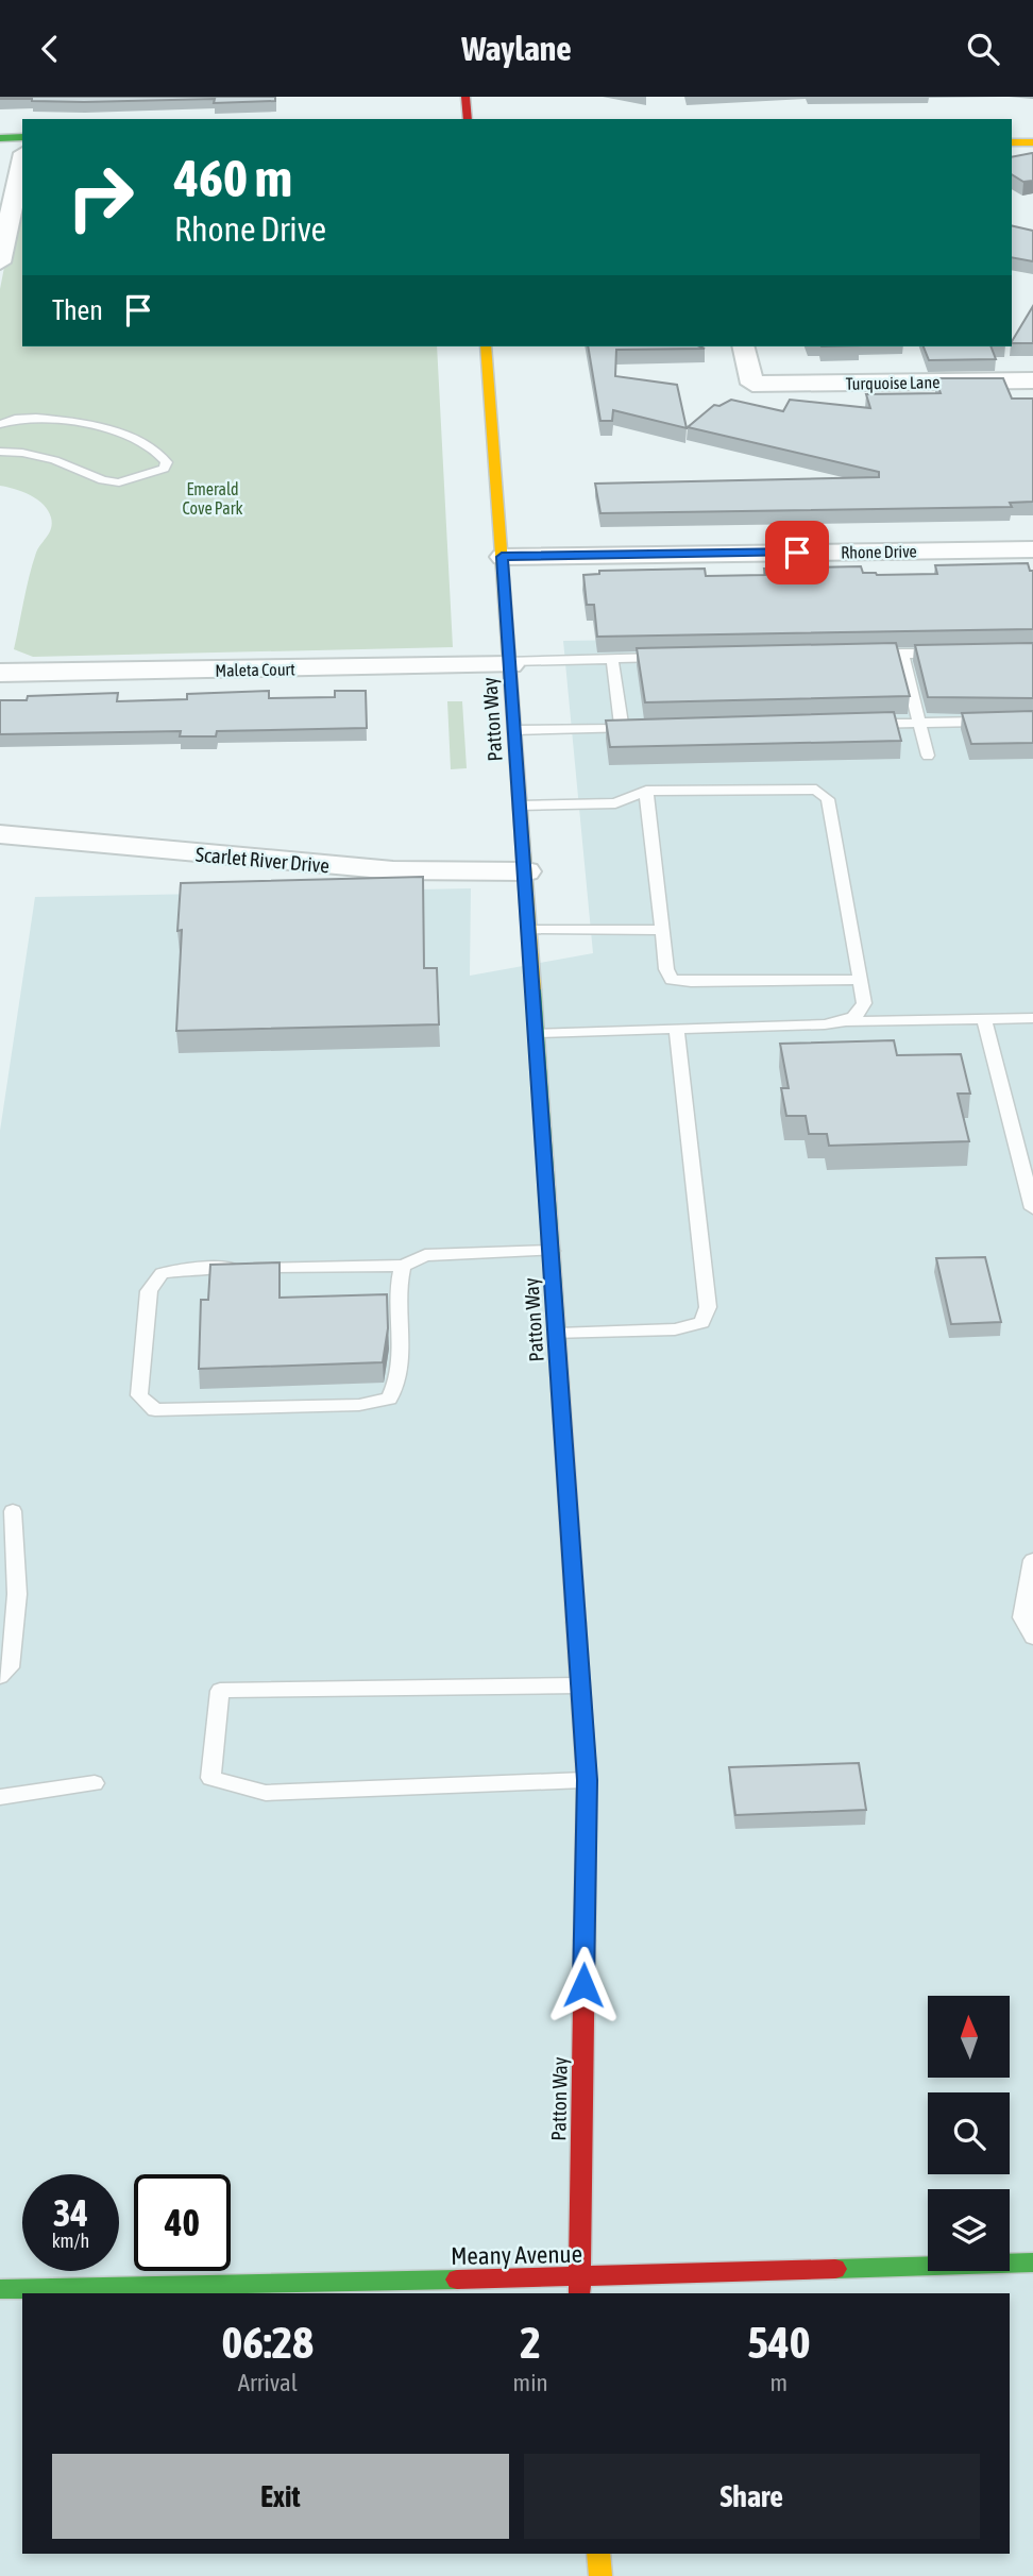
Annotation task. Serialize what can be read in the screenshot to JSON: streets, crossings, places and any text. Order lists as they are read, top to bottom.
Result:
{
  "streets": {
    "street": [
      "Turquoise Lane",
      "Rhone Drive",
      "Maleta Court",
      "Patton Way",
      "Scarlet River Drive",
      "Meany Avenue"
    ]
  },
  "crossings": [
    ["Rhone Drive", "Patton Way"],
    ["Maleta Court", "Patton Way"],
    ["Patton Way", "Scarlet River Drive"],
    ["Patton Way", "Meany Avenue"]
  ],
  "parks": ["Emerald Cove Park"],
  "north": "top",
  "page": {
    "header": "Waylane",
    "turn": ["460 m", "Rhone Drive"],
    "then": "Then",
    "speed": "34 km/h",
    "limit": "40",
    "eta": [
      "06:28",
      "Arrival",
      "2",
      "min",
      "540",
      "m"
    ],
    "buttons": ["Exit", "Share"]
  }
}
